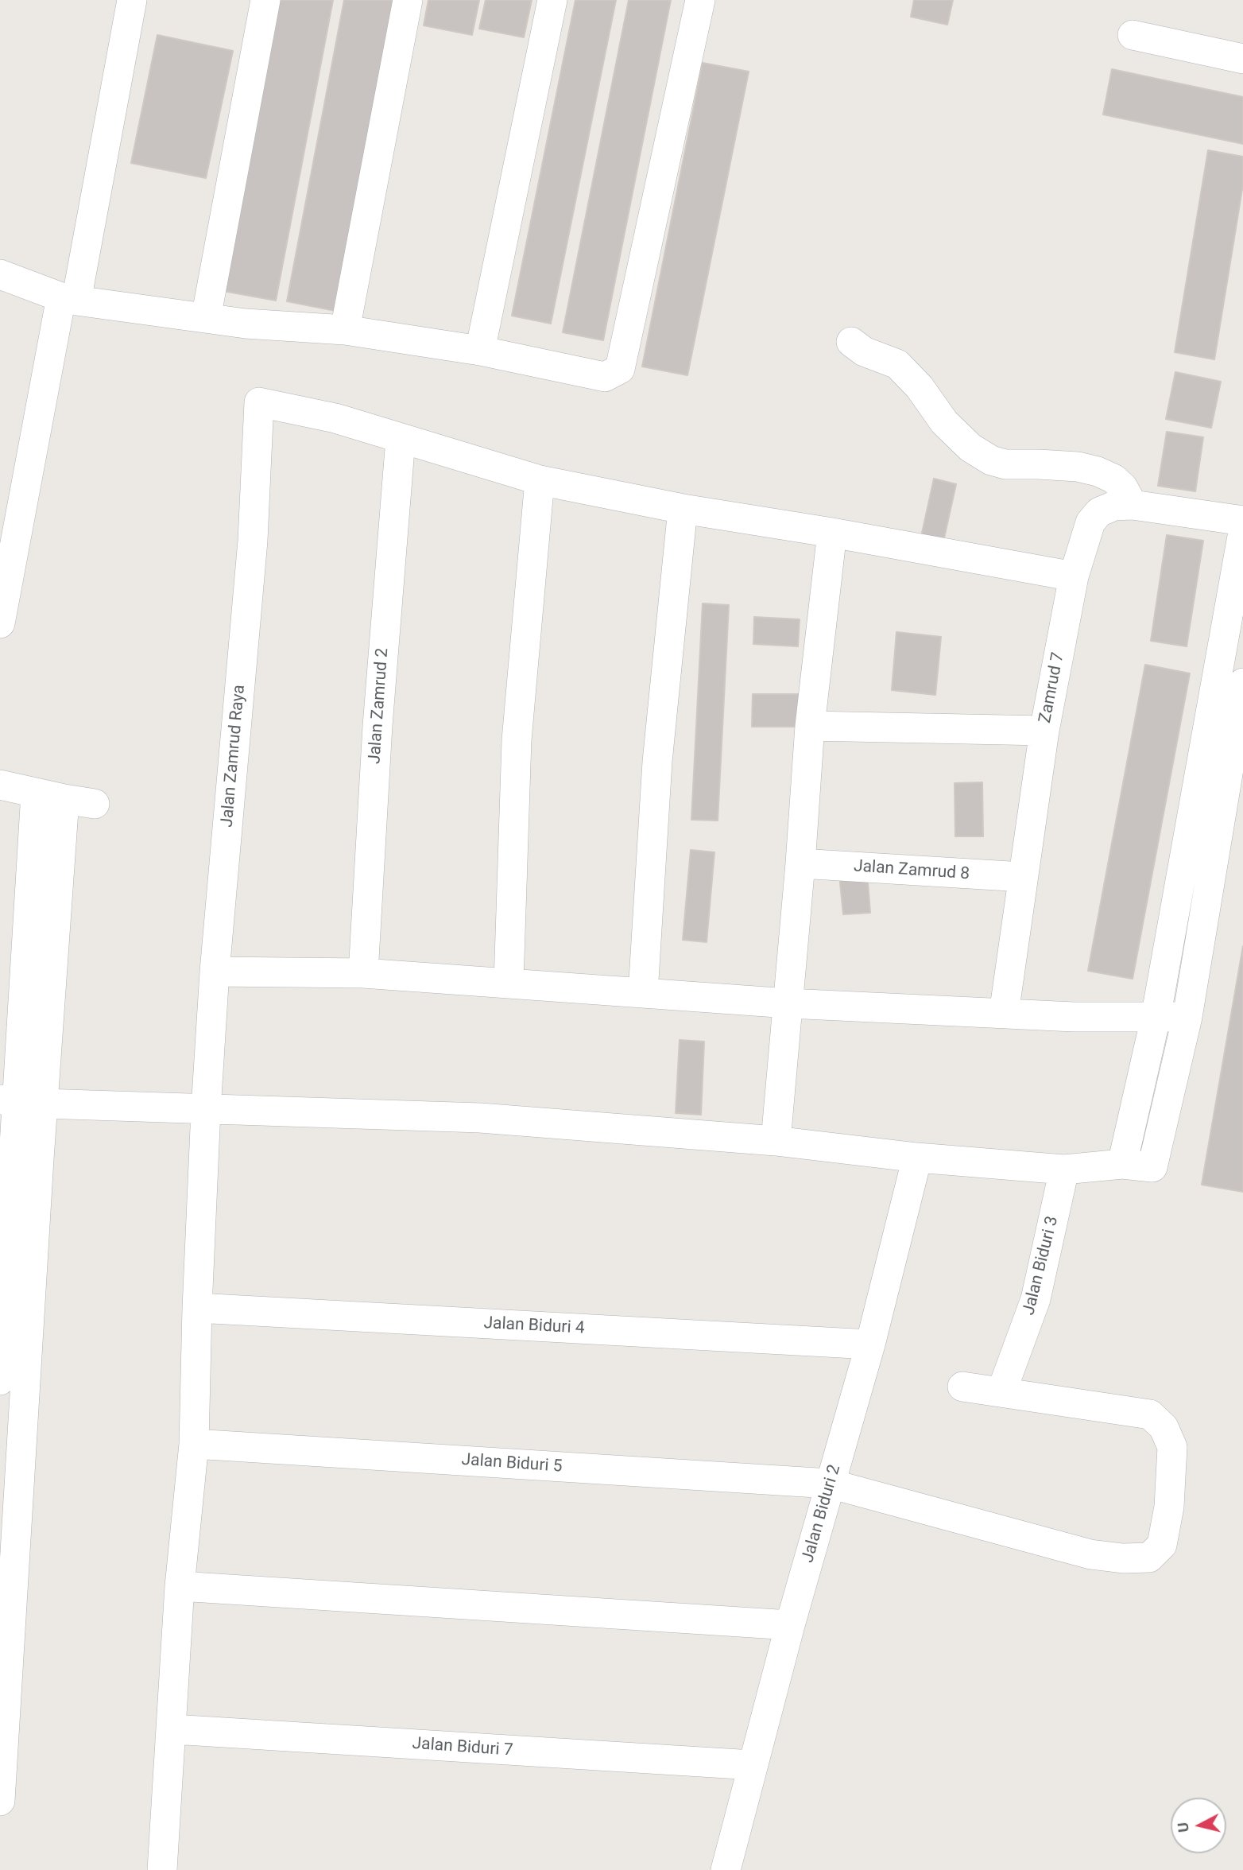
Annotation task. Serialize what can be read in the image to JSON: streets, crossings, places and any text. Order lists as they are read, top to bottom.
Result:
{
  "streets": {
    "street": [
      "Zamrud 7",
      "Jalan Zamrud 2",
      "Jalan Zamrud Raya",
      "Jalan Zamrud 8",
      "Jalan Biduri 3",
      "Jalan Biduri 4",
      "Jalan Biduri 5",
      "Jalan Biduri 2",
      "Jalan Biduri 7"
    ]
  },
  "crossings": [
    ["Zamrud 7", "Jalan Zamrud 8"],
    ["Jalan Zamrud 2", "Jalan Zamrud Raya"],
    ["Jalan Zamrud Raya", "Jalan Biduri 4"],
    ["Jalan Zamrud Raya", "Jalan Biduri 5"],
    ["Jalan Zamrud Raya", "Jalan Biduri 7"],
    ["Jalan Biduri 3", "Jalan Biduri 5"],
    ["Jalan Biduri 4", "Jalan Biduri 2"],
    ["Jalan Biduri 5", "Jalan Biduri 2"],
    ["Jalan Biduri 2", "Jalan Biduri 7"]
  ],
  "north": "left"
}
